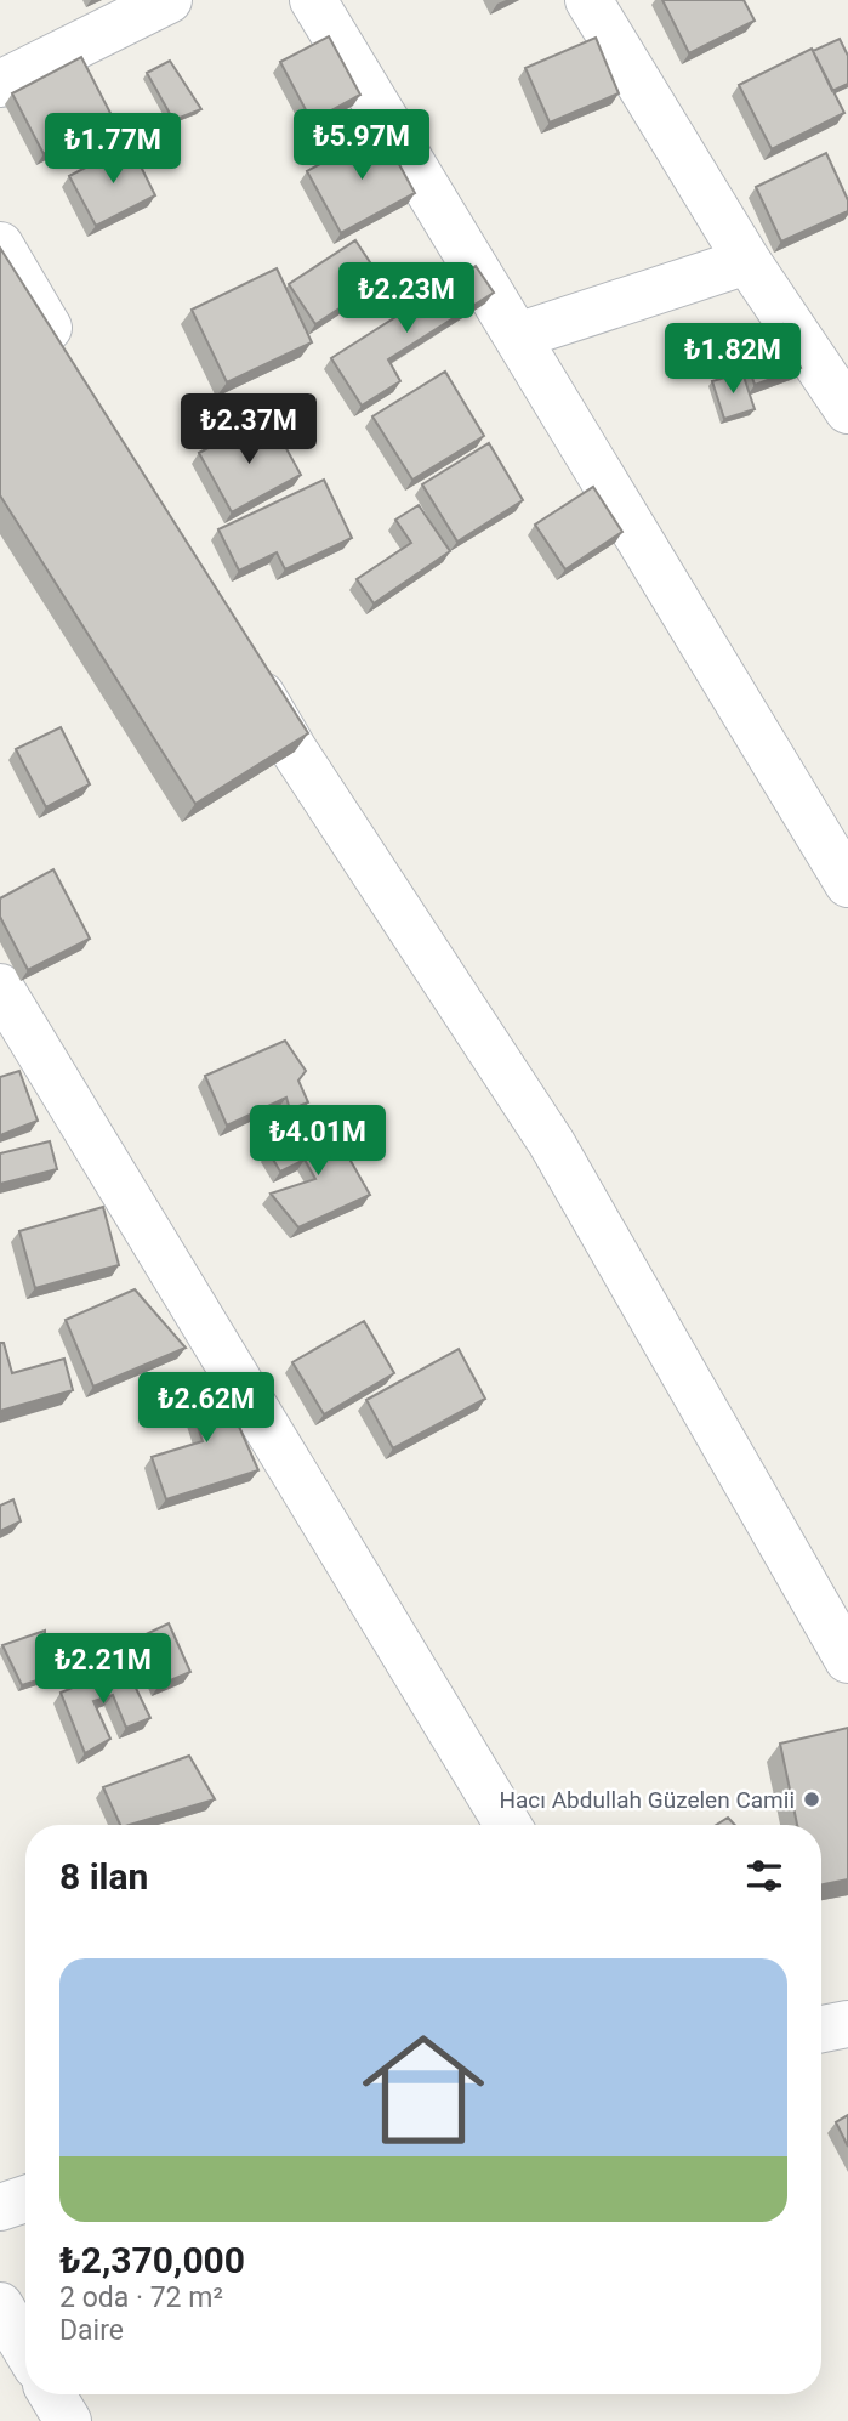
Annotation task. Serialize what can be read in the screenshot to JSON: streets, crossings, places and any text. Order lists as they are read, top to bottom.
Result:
{
  "places": ["Hacı Abdullah Güzelen Camii"],
  "page": {
    "price": [
      "₺5.97M",
      "₺1.77M",
      "₺2.23M",
      "₺1.82M",
      "₺2.37M",
      "₺4.01M",
      "₺2.62M",
      "₺2.21M"
    ],
    "heading": "8 ilan",
    "list": [
      {
        "name": "₺2,370,000",
        "note": "2 oda · 72 m² · Daire"
      }
    ]
  }
}
